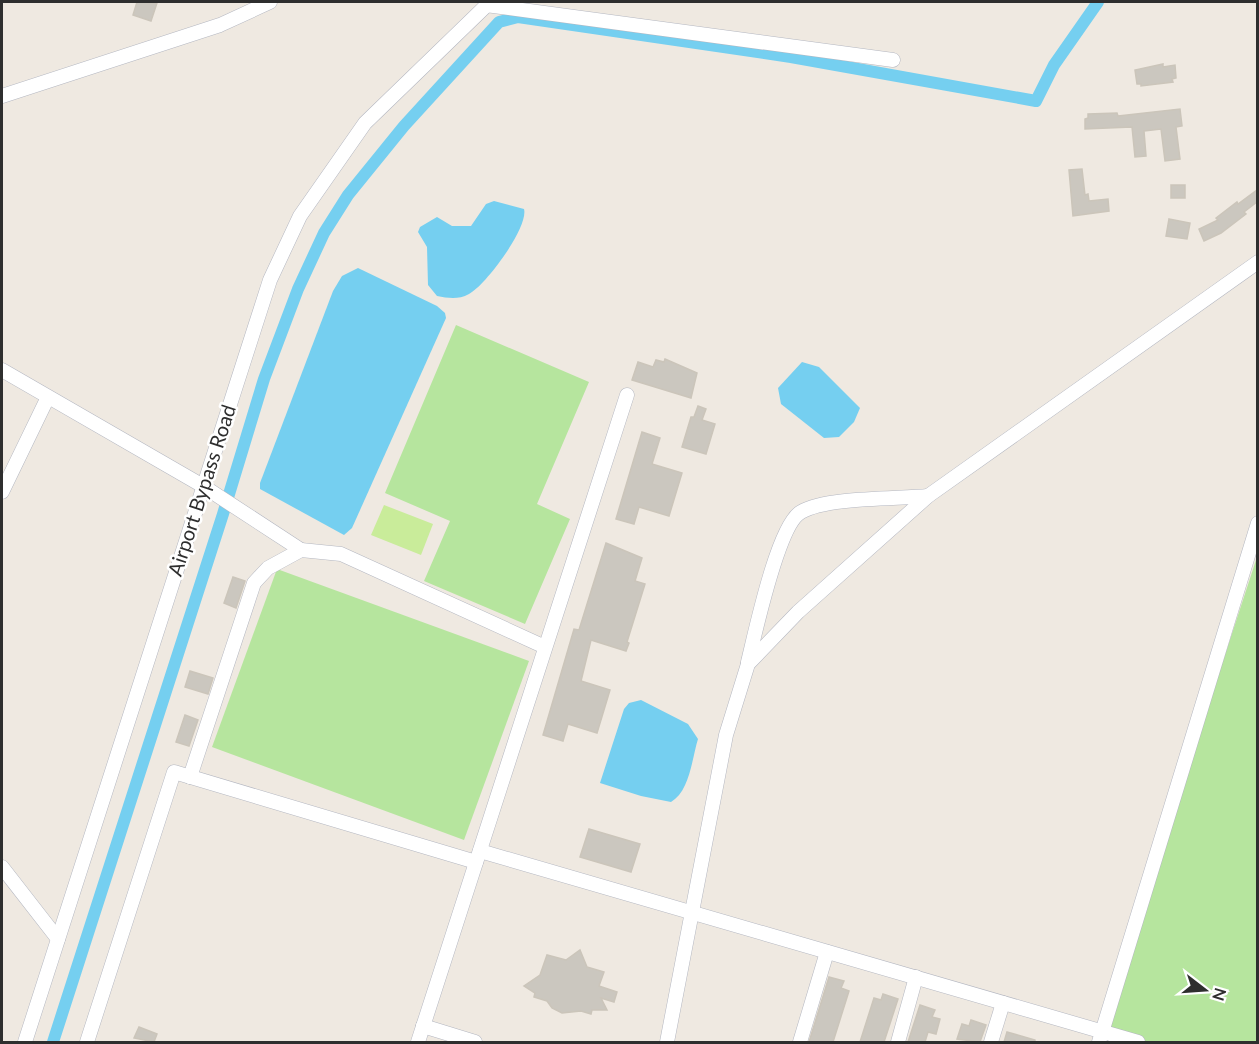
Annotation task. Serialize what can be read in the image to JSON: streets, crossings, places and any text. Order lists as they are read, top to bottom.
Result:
{
  "streets": {
    "street": ["Airport Bypass Road"]
  },
  "north": "right"
}
